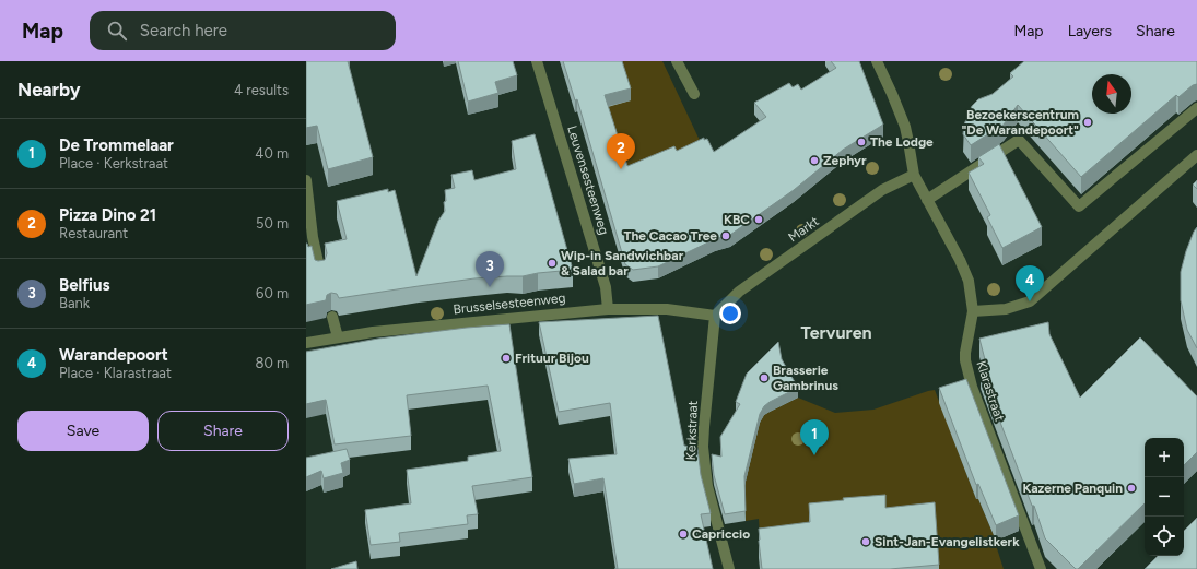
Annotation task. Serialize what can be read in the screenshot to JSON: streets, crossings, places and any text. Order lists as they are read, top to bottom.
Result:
{
  "streets": {
    "street": [
      "Leuvensesteenweg",
      "Markt",
      "Brusselsesteenweg",
      "Klarastraat",
      "Kerkstraat"
    ]
  },
  "crossings": [
    ["Leuvensesteenweg", "Brusselsesteenweg"],
    ["Markt", "Brusselsesteenweg"],
    ["Markt", "Klarastraat"],
    ["Markt", "Kerkstraat"],
    ["Brusselsesteenweg", "Kerkstraat"]
  ],
  "districts": ["Tervuren"],
  "places": [
    "Bezoekerscentrum \"De Warandepoort\"",
    "The Lodge",
    "Zephyr",
    "KBC",
    "The Cacao Tree",
    "Wip-in Sandwichbar & Salad bar",
    "Frituur Bijou",
    "Brasserie Gambrinus",
    "Kazerne Panquin",
    "Capriccio",
    "Sint-Jan-Evangelistkerk"
  ],
  "north": "top",
  "page": {
    "header": "Map",
    "search": "Search here",
    "nav": ["Map", "Layers", "Share"],
    "heading": ["Nearby", "4 results"],
    "list": [
      {
        "mark": "1",
        "name": "De Trommelaar",
        "note": "Place · Kerkstraat",
        "value": "40 m"
      },
      {
        "mark": "2",
        "name": "Pizza Dino 21",
        "note": "Restaurant",
        "value": "50 m"
      },
      {
        "mark": "3",
        "name": "Belfius",
        "note": "Bank",
        "value": "60 m"
      },
      {
        "mark": "4",
        "name": "Warandepoort",
        "note": "Place · Klarastraat",
        "value": "80 m"
      }
    ],
    "pins": [
      "2",
      "3",
      "4",
      "1"
    ],
    "buttons": ["Save", "Share"],
    "map_buttons": ["+", "−"]
  }
}
